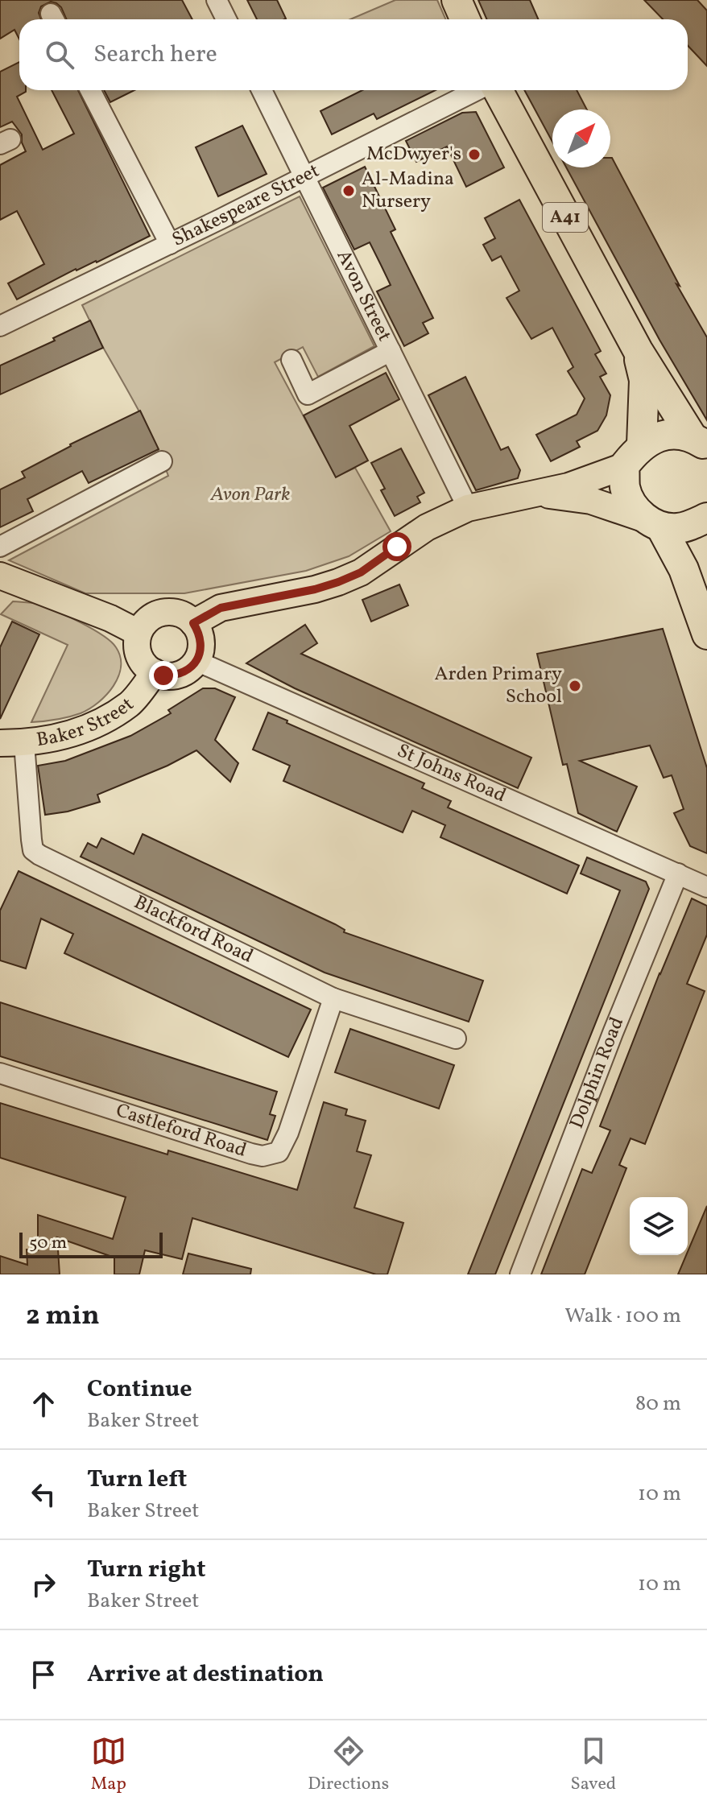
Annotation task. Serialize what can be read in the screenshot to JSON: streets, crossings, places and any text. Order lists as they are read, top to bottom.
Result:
{
  "streets": {
    "highway": ["A41"],
    "main road": ["Baker Street"],
    "street": [
      "Shakespeare Street",
      "Avon Street",
      "St Johns Road",
      "Blackford Road",
      "Dolphin Road",
      "Castleford Road"
    ]
  },
  "crossings": [
    ["Shakespeare Street", "Avon Street"],
    ["Baker Street", "St Johns Road"],
    ["Baker Street", "Blackford Road"],
    ["St Johns Road", "Dolphin Road"],
    ["Blackford Road", "Castleford Road"]
  ],
  "parks": ["Avon Park"],
  "places": ["McDwyer's", "Al-Madina Nursery", "Arden Primary School"],
  "scale_bar": "50 m",
  "north": "top right",
  "page": {
    "search": "Search here",
    "scale": "50 m",
    "heading": ["2 min", "Walk · 100 m"],
    "list": [
      ["Continue", "Baker Street", "80 m"],
      ["Turn left", "Baker Street", "10 m"],
      ["Turn right", "Baker Street", "10 m"],
      "Arrive at destination"
    ],
    "nav": ["Map", "Directions", "Saved"]
  }
}
